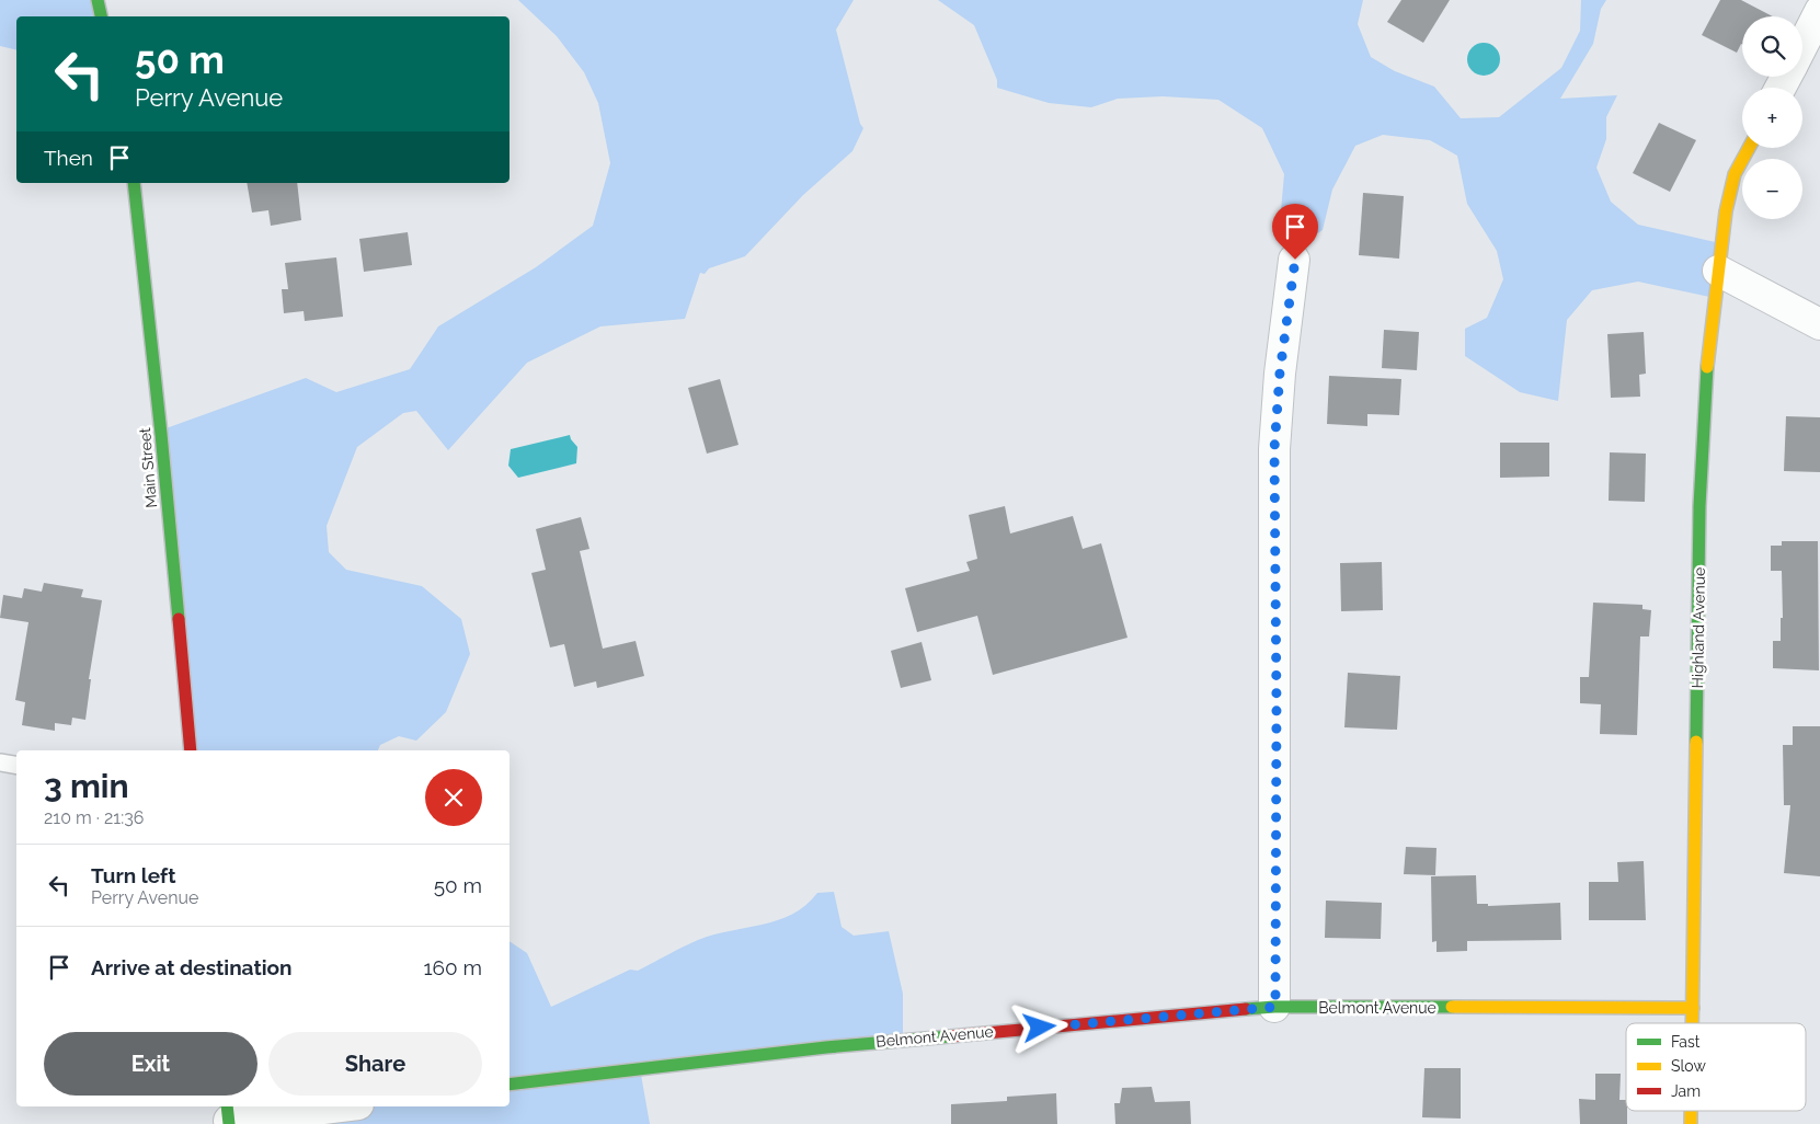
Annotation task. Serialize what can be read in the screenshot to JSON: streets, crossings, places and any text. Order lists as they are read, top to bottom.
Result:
{
  "streets": {
    "street": ["Main Street", "Highland Avenue", "Belmont Avenue"]
  },
  "crossings": [
    ["Highland Avenue", "Belmont Avenue"]
  ],
  "legend": ["Fast", "Slow", "Jam"],
  "page": {
    "map_buttons": ["+", "−"],
    "turn": ["50 m", "Perry Avenue"],
    "then": "Then",
    "heading": ["3 min", "210 m · 21:36"],
    "list": [
      {
        "name": "Turn left",
        "note": "Perry Avenue",
        "value": "50 m"
      },
      {
        "name": "Arrive at destination",
        "value": "160 m"
      }
    ],
    "buttons": ["Exit", "Share"]
  }
}
